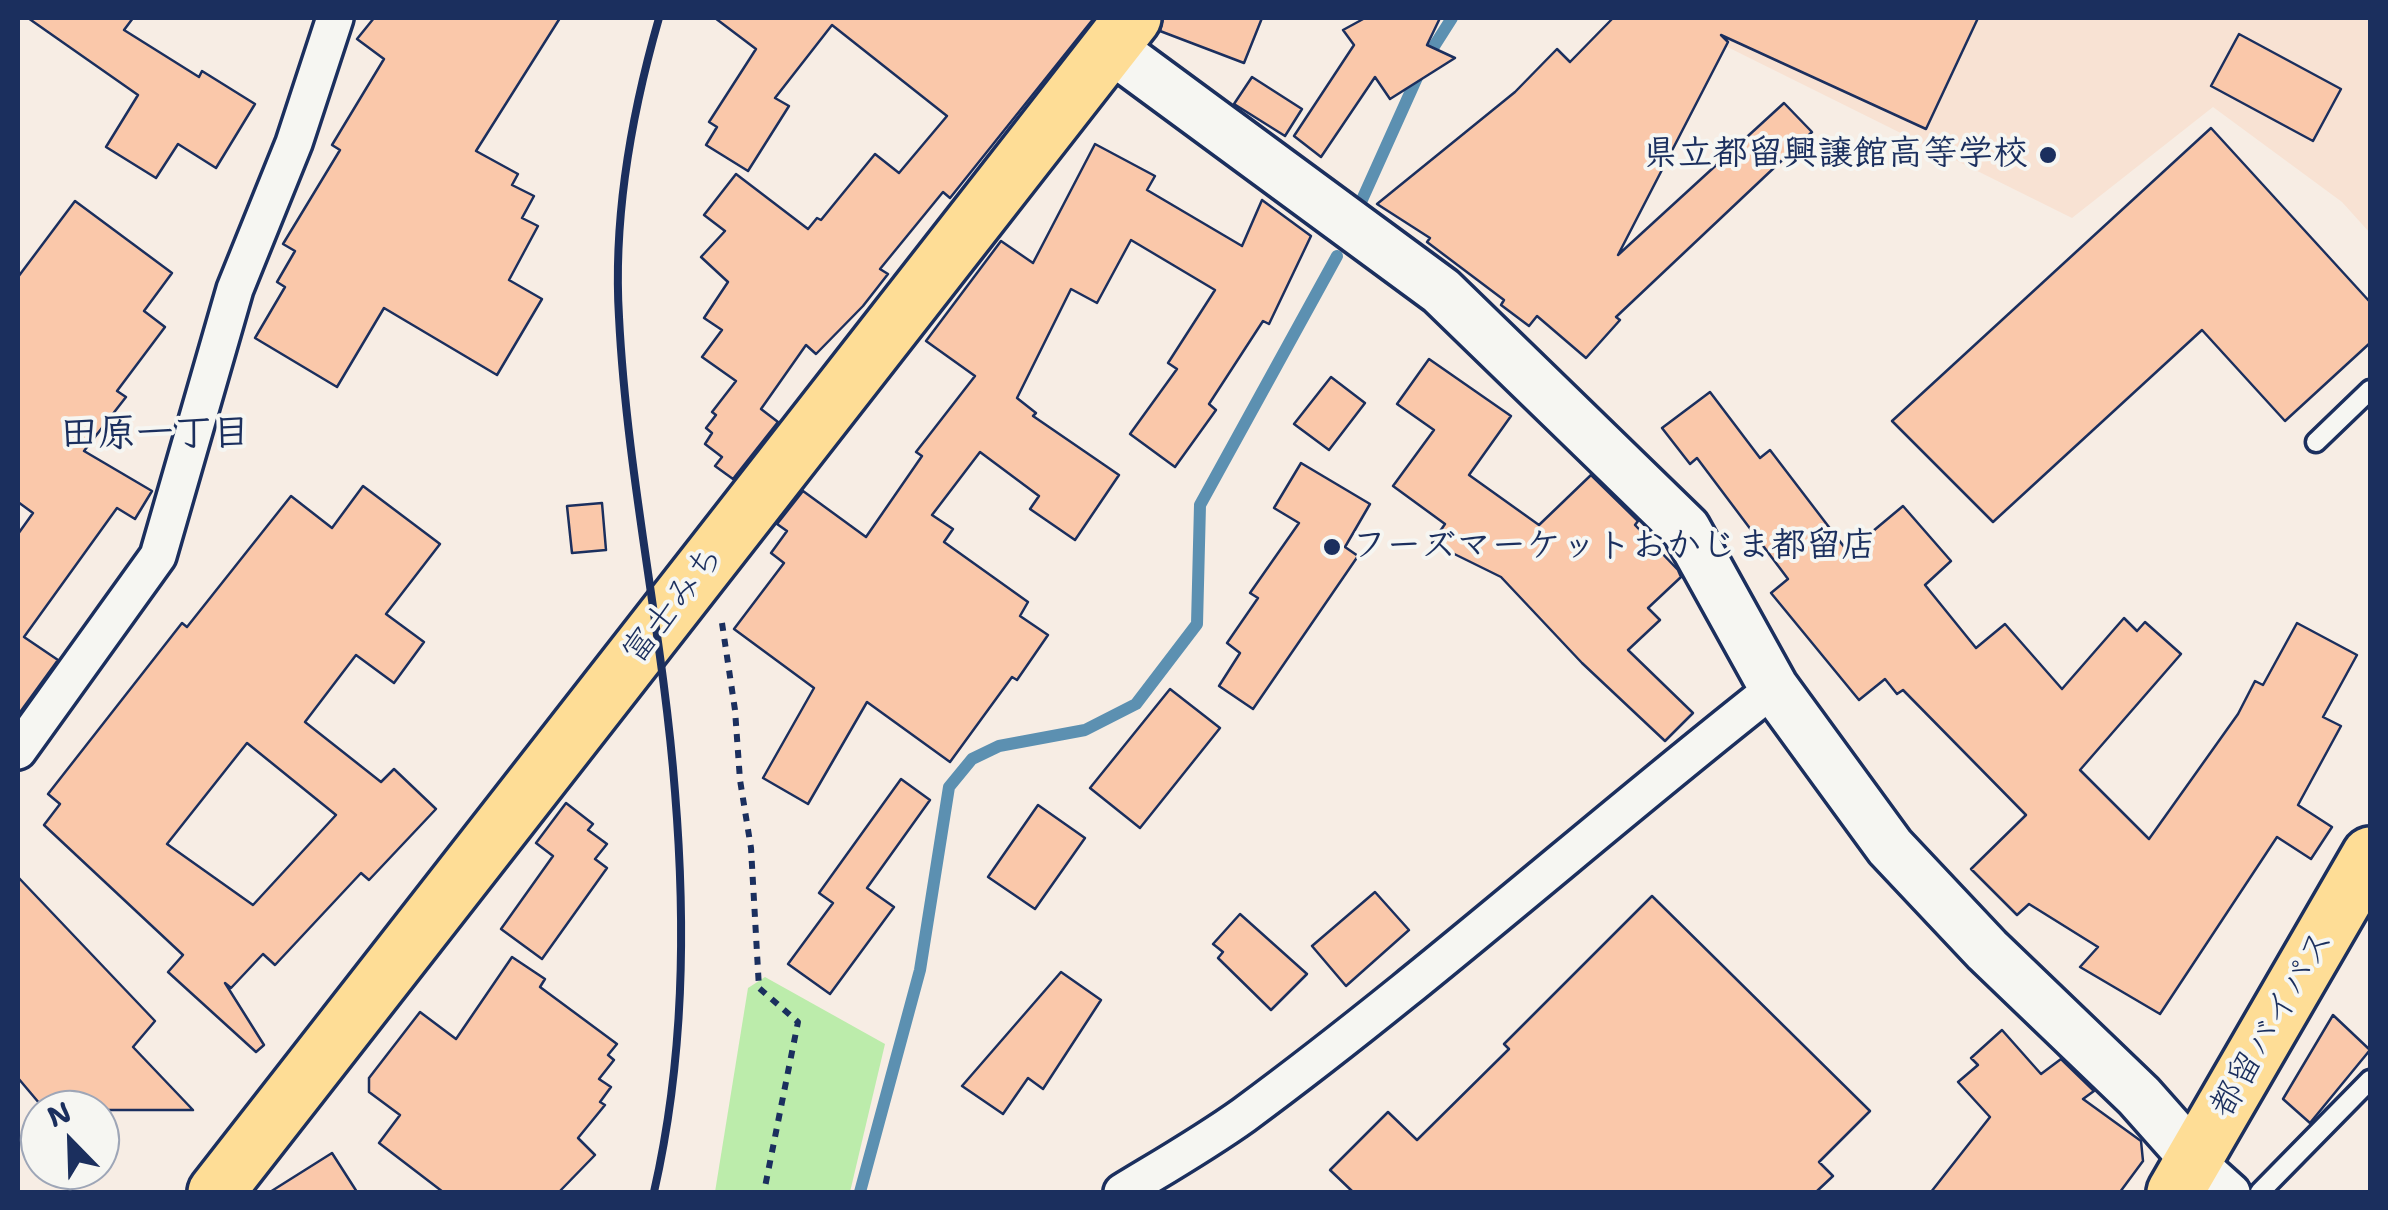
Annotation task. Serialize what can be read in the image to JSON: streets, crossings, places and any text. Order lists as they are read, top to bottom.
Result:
{
  "streets": {
    "highway": ["富士みち", "都留バイパス"]
  },
  "districts": ["田原一丁目"],
  "places": ["県立都留興譲館高等学校", "フーズマーケットおかじま都留店"],
  "north": "top left"
}
